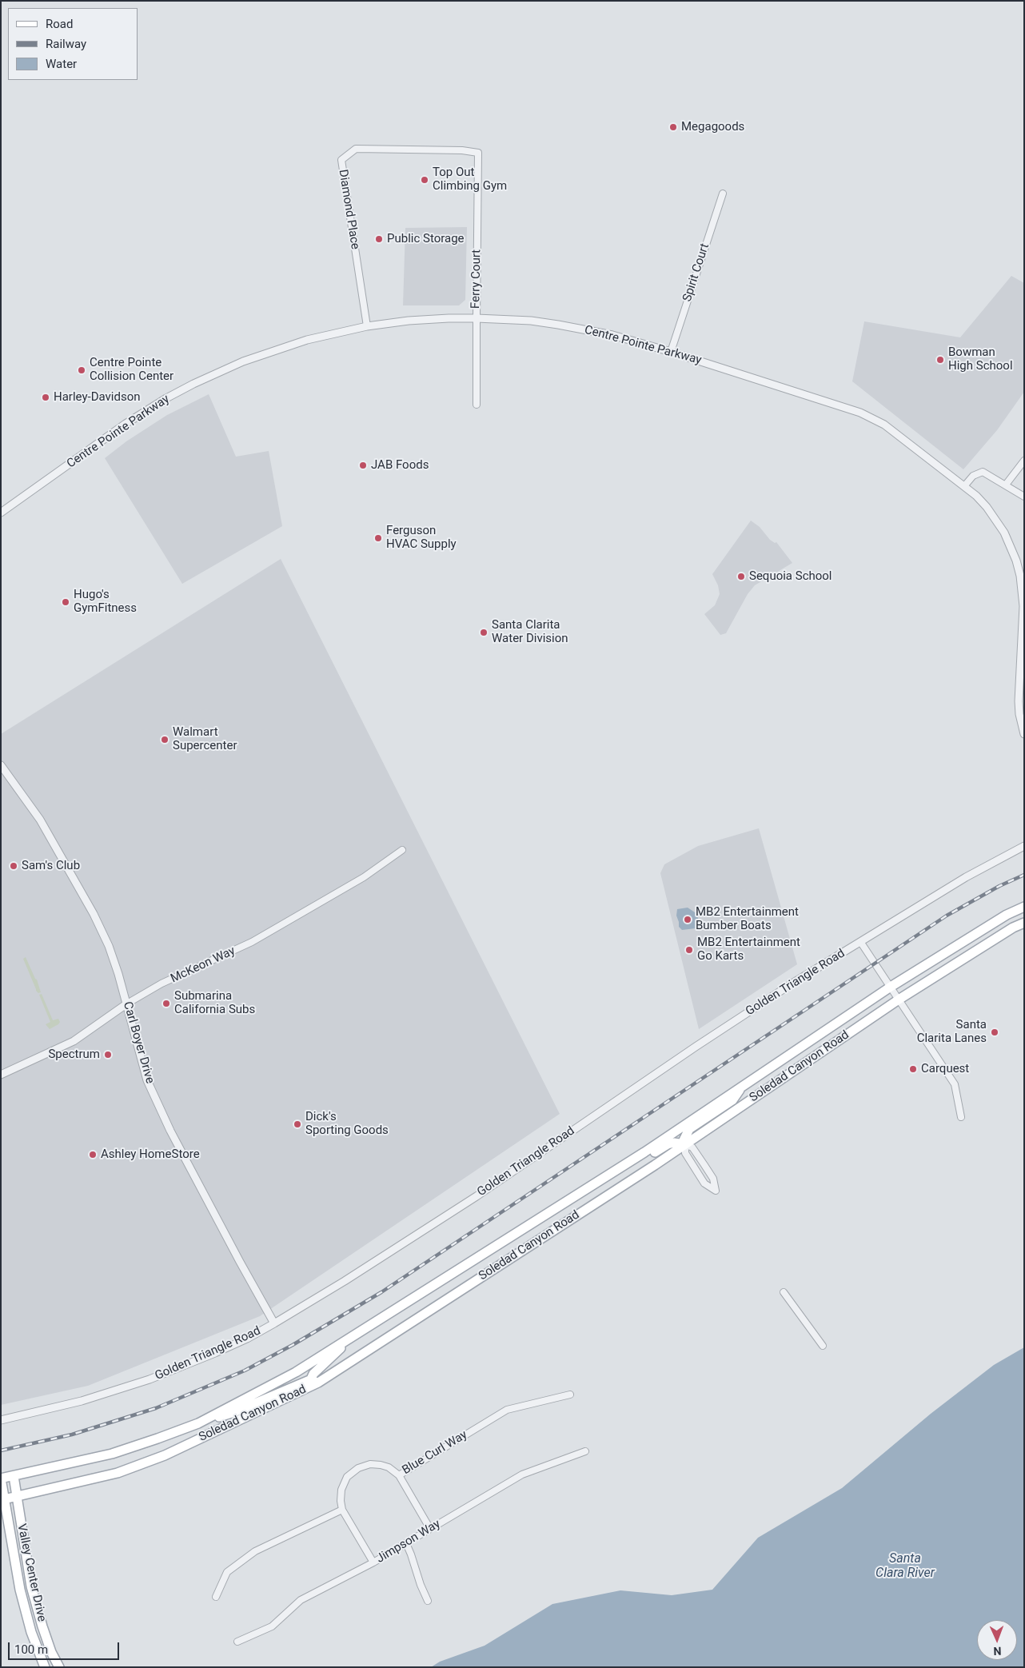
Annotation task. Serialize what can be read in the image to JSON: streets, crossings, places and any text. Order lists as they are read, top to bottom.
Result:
{
  "streets": {
    "main road": ["Soledad Canyon Road", "Valley Center Drive"],
    "street": [
      "Diamond Place",
      "Spirit Court",
      "Ferry Court",
      "Centre Pointe Parkway",
      "McKeon Way",
      "Golden Triangle Road",
      "Carl Boyer Drive",
      "Blue Curl Way",
      "Jimpson Way"
    ]
  },
  "crossings": [
    ["Diamond Place", "Ferry Court"],
    ["Diamond Place", "Centre Pointe Parkway"],
    ["Spirit Court", "Centre Pointe Parkway"],
    ["Ferry Court", "Centre Pointe Parkway"],
    ["McKeon Way", "Carl Boyer Drive"],
    ["Golden Triangle Road", "Carl Boyer Drive"],
    ["Soledad Canyon Road", "Valley Center Drive"]
  ],
  "water": ["Santa Clara River"],
  "places": [
    "Megagoods",
    "Top Out Climbing Gym",
    "Public Storage",
    "Bowman High School",
    "Centre Pointe Collision Center",
    "Harley-Davidson",
    "JAB Foods",
    "Ferguson HVAC Supply",
    "Sequoia School",
    "Hugo's GymFitness",
    "Santa Clarita Water Division",
    "Walmart Supercenter",
    "Sam's Club",
    "MB2 Entertainment Bumber Boats",
    "MB2 Entertainment Go Karts",
    "Submarina California Subs",
    "Santa Clarita Lanes",
    "Spectrum",
    "Carquest",
    "Dick's Sporting Goods",
    "Ashley HomeStore"
  ],
  "legend": ["Road", "Railway", "Water"],
  "scale_bar": "100 m",
  "north": "bottom"
}
